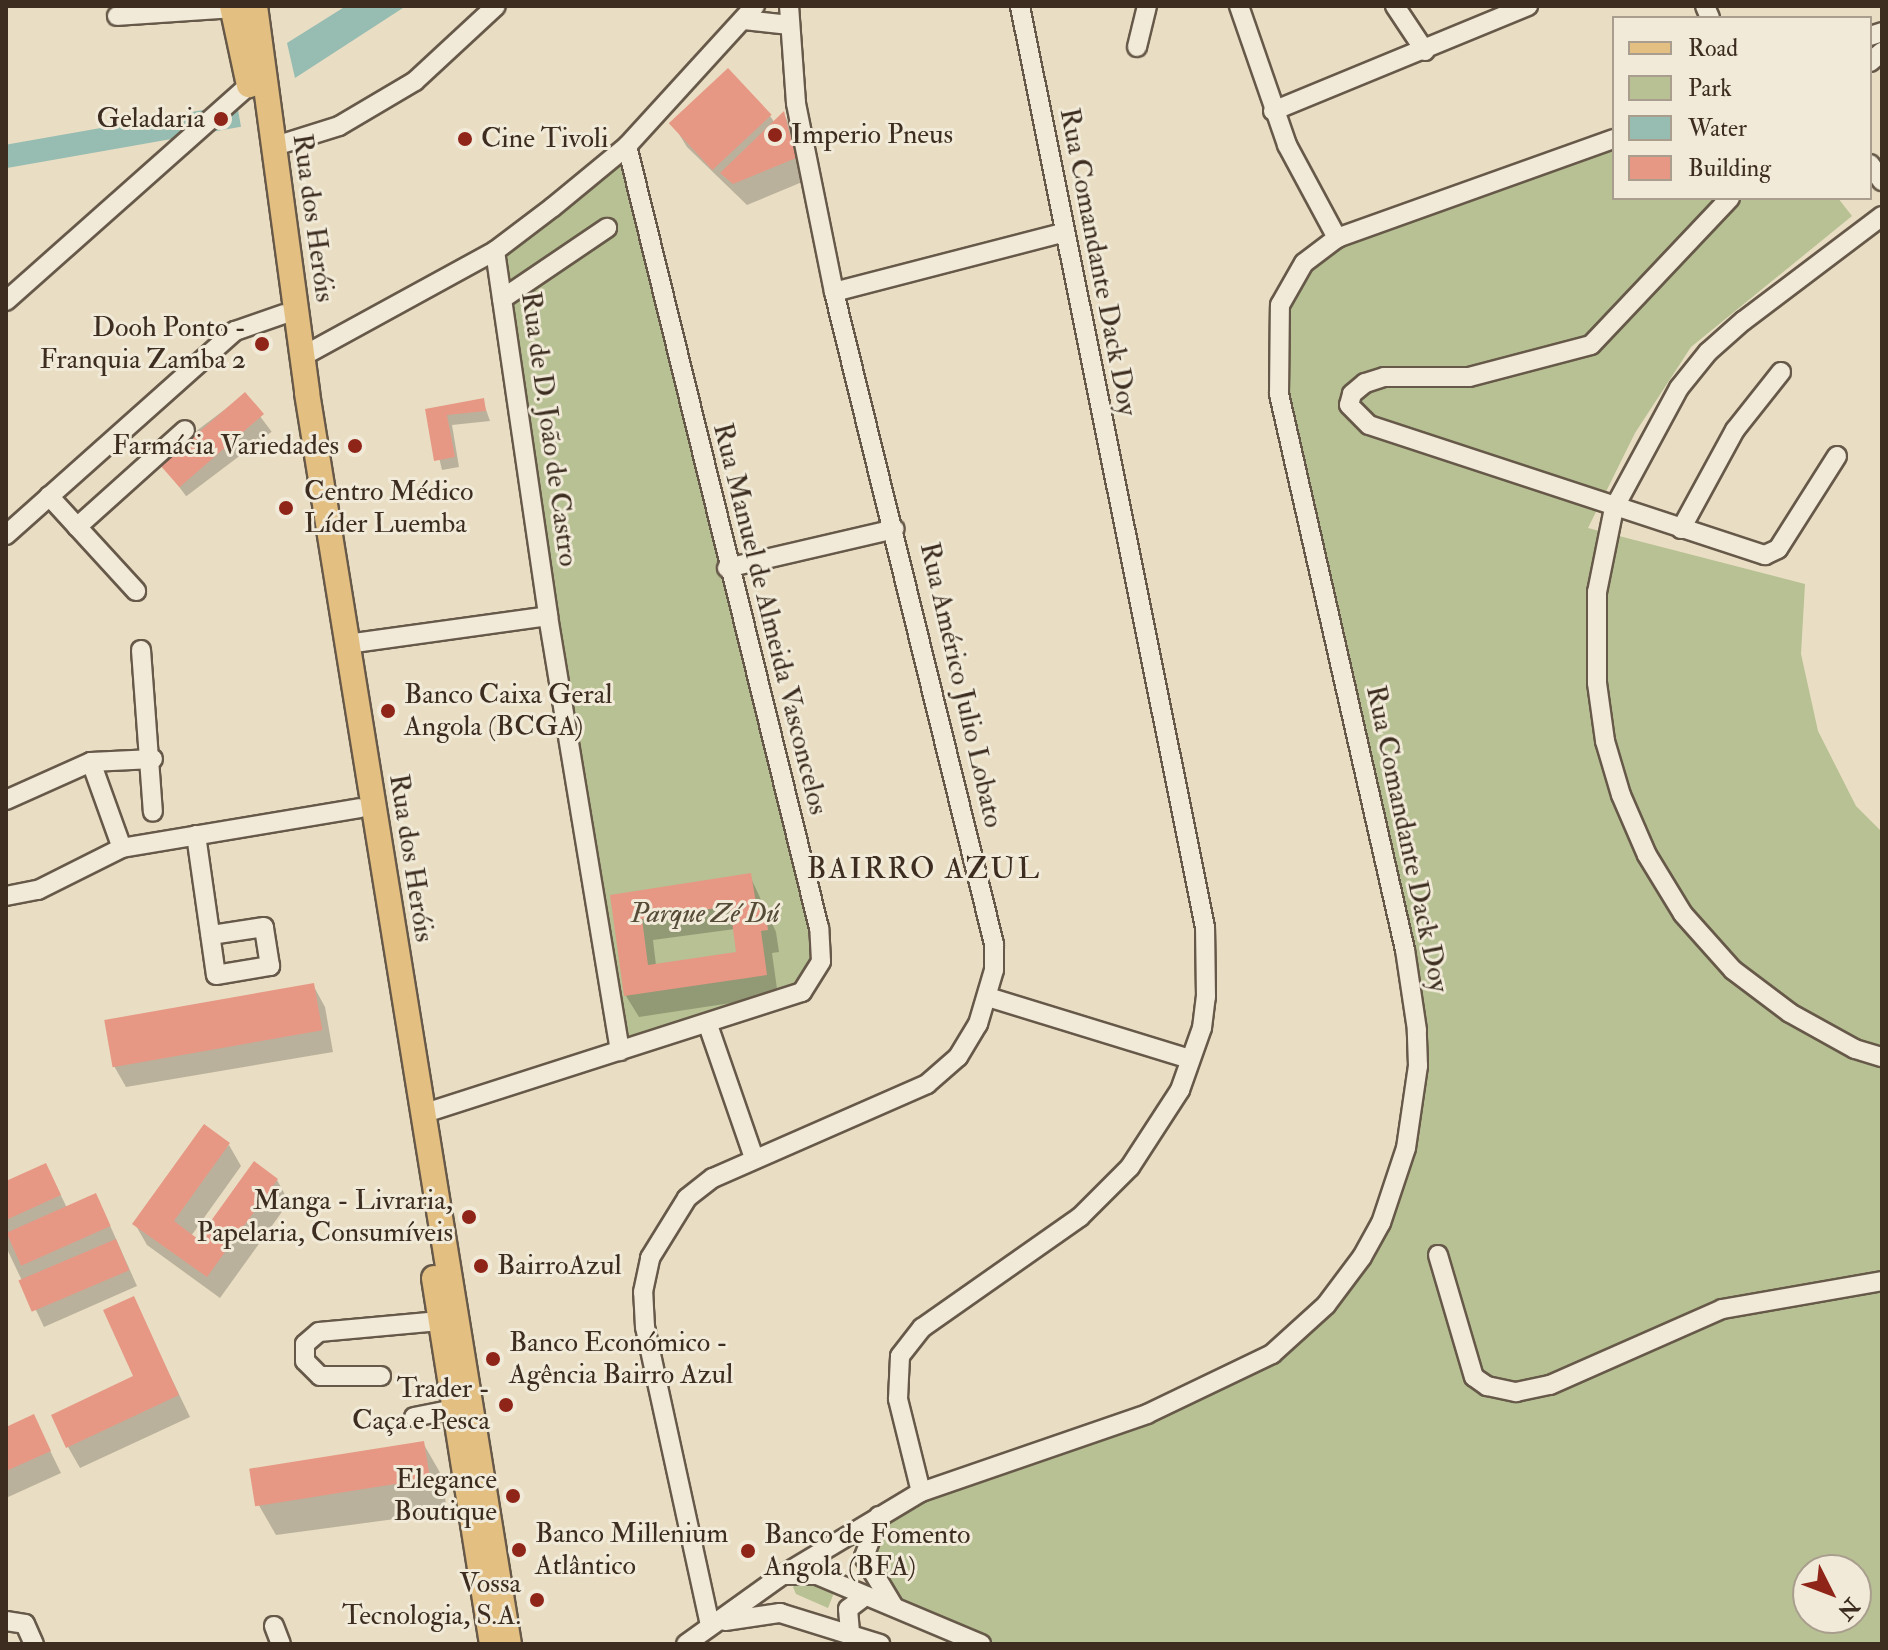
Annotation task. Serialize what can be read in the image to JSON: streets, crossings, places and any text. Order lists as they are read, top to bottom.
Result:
{
  "streets": {
    "main road": ["Rua dos Heróis"],
    "street": [
      "Rua Comandante Dack Doy",
      "Rua de D. João de Castro",
      "Rua Manuel de Almeida Vasconcelos",
      "Rua Américo Julio Lobato"
    ]
  },
  "crossings": [
    ["Rua dos Heróis", "Rua Manuel de Almeida Vasconcelos"],
    ["Rua Comandante Dack Doy", "Rua Américo Julio Lobato"],
    ["Rua de D. João de Castro", "Rua Manuel de Almeida Vasconcelos"]
  ],
  "districts": ["BAIRRO AZUL"],
  "parks": ["Parque Zé Dú"],
  "places": [
    "Geladaria",
    "Imperio Pneus",
    "Cine Tivoli",
    "Dooh Ponto - Franquia Zamba 2",
    "Farmácia Variedades",
    "Centro Médico Líder Luemba",
    "Banco Caixa Geral Angola (BCGA)",
    "Manga - Livraria, Papelaria, Consumíveis",
    "BairroAzul",
    "Banco Económico - Agência Bairro Azul",
    "Trader - Caça e Pesca",
    "Elegance Boutique",
    "Banco Millenium Atlântico",
    "Banco de Fomento Angola (BFA)",
    "Vossa Tecnologia, S.A."
  ],
  "legend": [
    "Road",
    "Park",
    "Water",
    "Building"
  ],
  "north": "bottom right"
}
